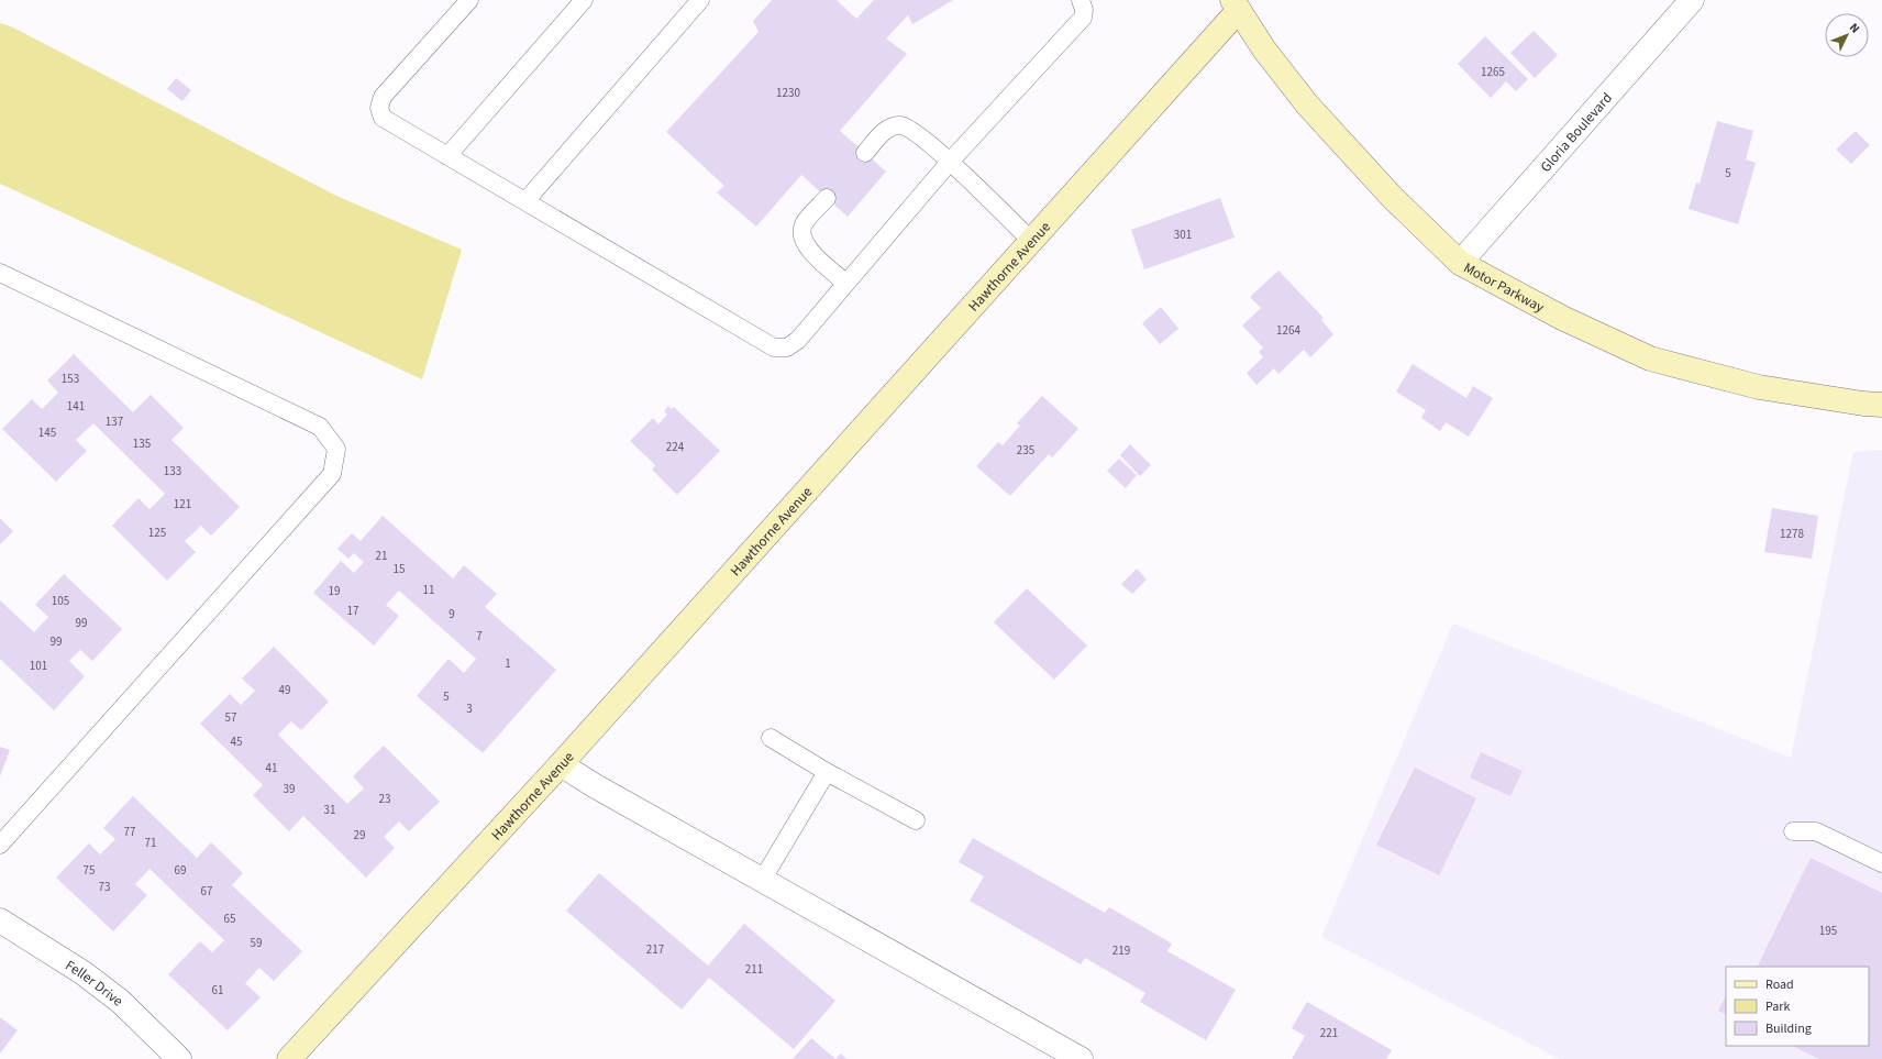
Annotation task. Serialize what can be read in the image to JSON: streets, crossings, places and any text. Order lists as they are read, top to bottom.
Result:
{
  "streets": {
    "street": [
      "Gloria Boulevard",
      "Hawthorne Avenue",
      "Motor Parkway",
      "Feller Drive"
    ]
  },
  "crossings": [
    ["Gloria Boulevard", "Motor Parkway"],
    ["Hawthorne Avenue", "Motor Parkway"]
  ],
  "house_numbers": [
    "1265",
    "1230",
    "5",
    "301",
    "1264",
    "153",
    "141",
    "137",
    "145",
    "135",
    "224",
    "235",
    "133",
    "121",
    "125",
    "1278",
    "21",
    "15",
    "11",
    "19",
    "105",
    "17",
    "9",
    "99",
    "7",
    "99",
    "1",
    "101",
    "49",
    "5",
    "3",
    "57",
    "45",
    "41",
    "39",
    "23",
    "31",
    "77",
    "29",
    "71",
    "75",
    "69",
    "73",
    "67",
    "65",
    "195",
    "59",
    "217",
    "219",
    "211",
    "61",
    "221"
  ],
  "legend": ["Road", "Park", "Building"],
  "north": "top right"
}
